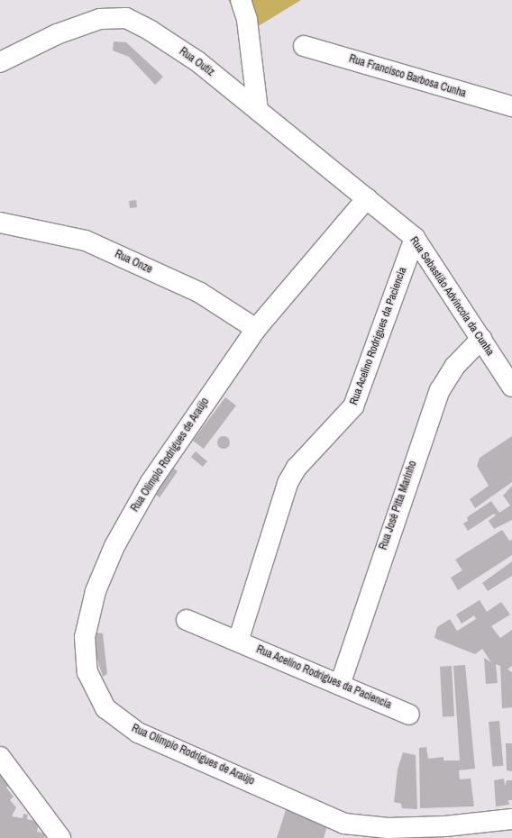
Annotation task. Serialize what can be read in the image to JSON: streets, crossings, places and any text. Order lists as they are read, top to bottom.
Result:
{
  "streets": {
    "street": [
      "Rua Outiz",
      "Rua Francisco Barbosa Cunha",
      "Rua Onze",
      "Rua Sebastião Advíncola da Cunha",
      "Rua Acelino Rodrigues da Paciencia",
      "Rua Olímpio Rodrigues de Araújo",
      "Rua José Pitta Marinho"
    ]
  },
  "crossings": [
    ["Rua Outiz", "Rua Sebastião Advíncola da Cunha"],
    ["Rua Outiz", "Rua Olímpio Rodrigues de Araújo"],
    ["Rua Onze", "Rua Olímpio Rodrigues de Araújo"],
    ["Rua Sebastião Advíncola da Cunha", "Rua Acelino Rodrigues da Paciencia"],
    ["Rua Sebastião Advíncola da Cunha", "Rua Olímpio Rodrigues de Araújo"],
    ["Rua Sebastião Advíncola da Cunha", "Rua José Pitta Marinho"],
    ["Rua Acelino Rodrigues da Paciencia", "Rua José Pitta Marinho"]
  ]
}
